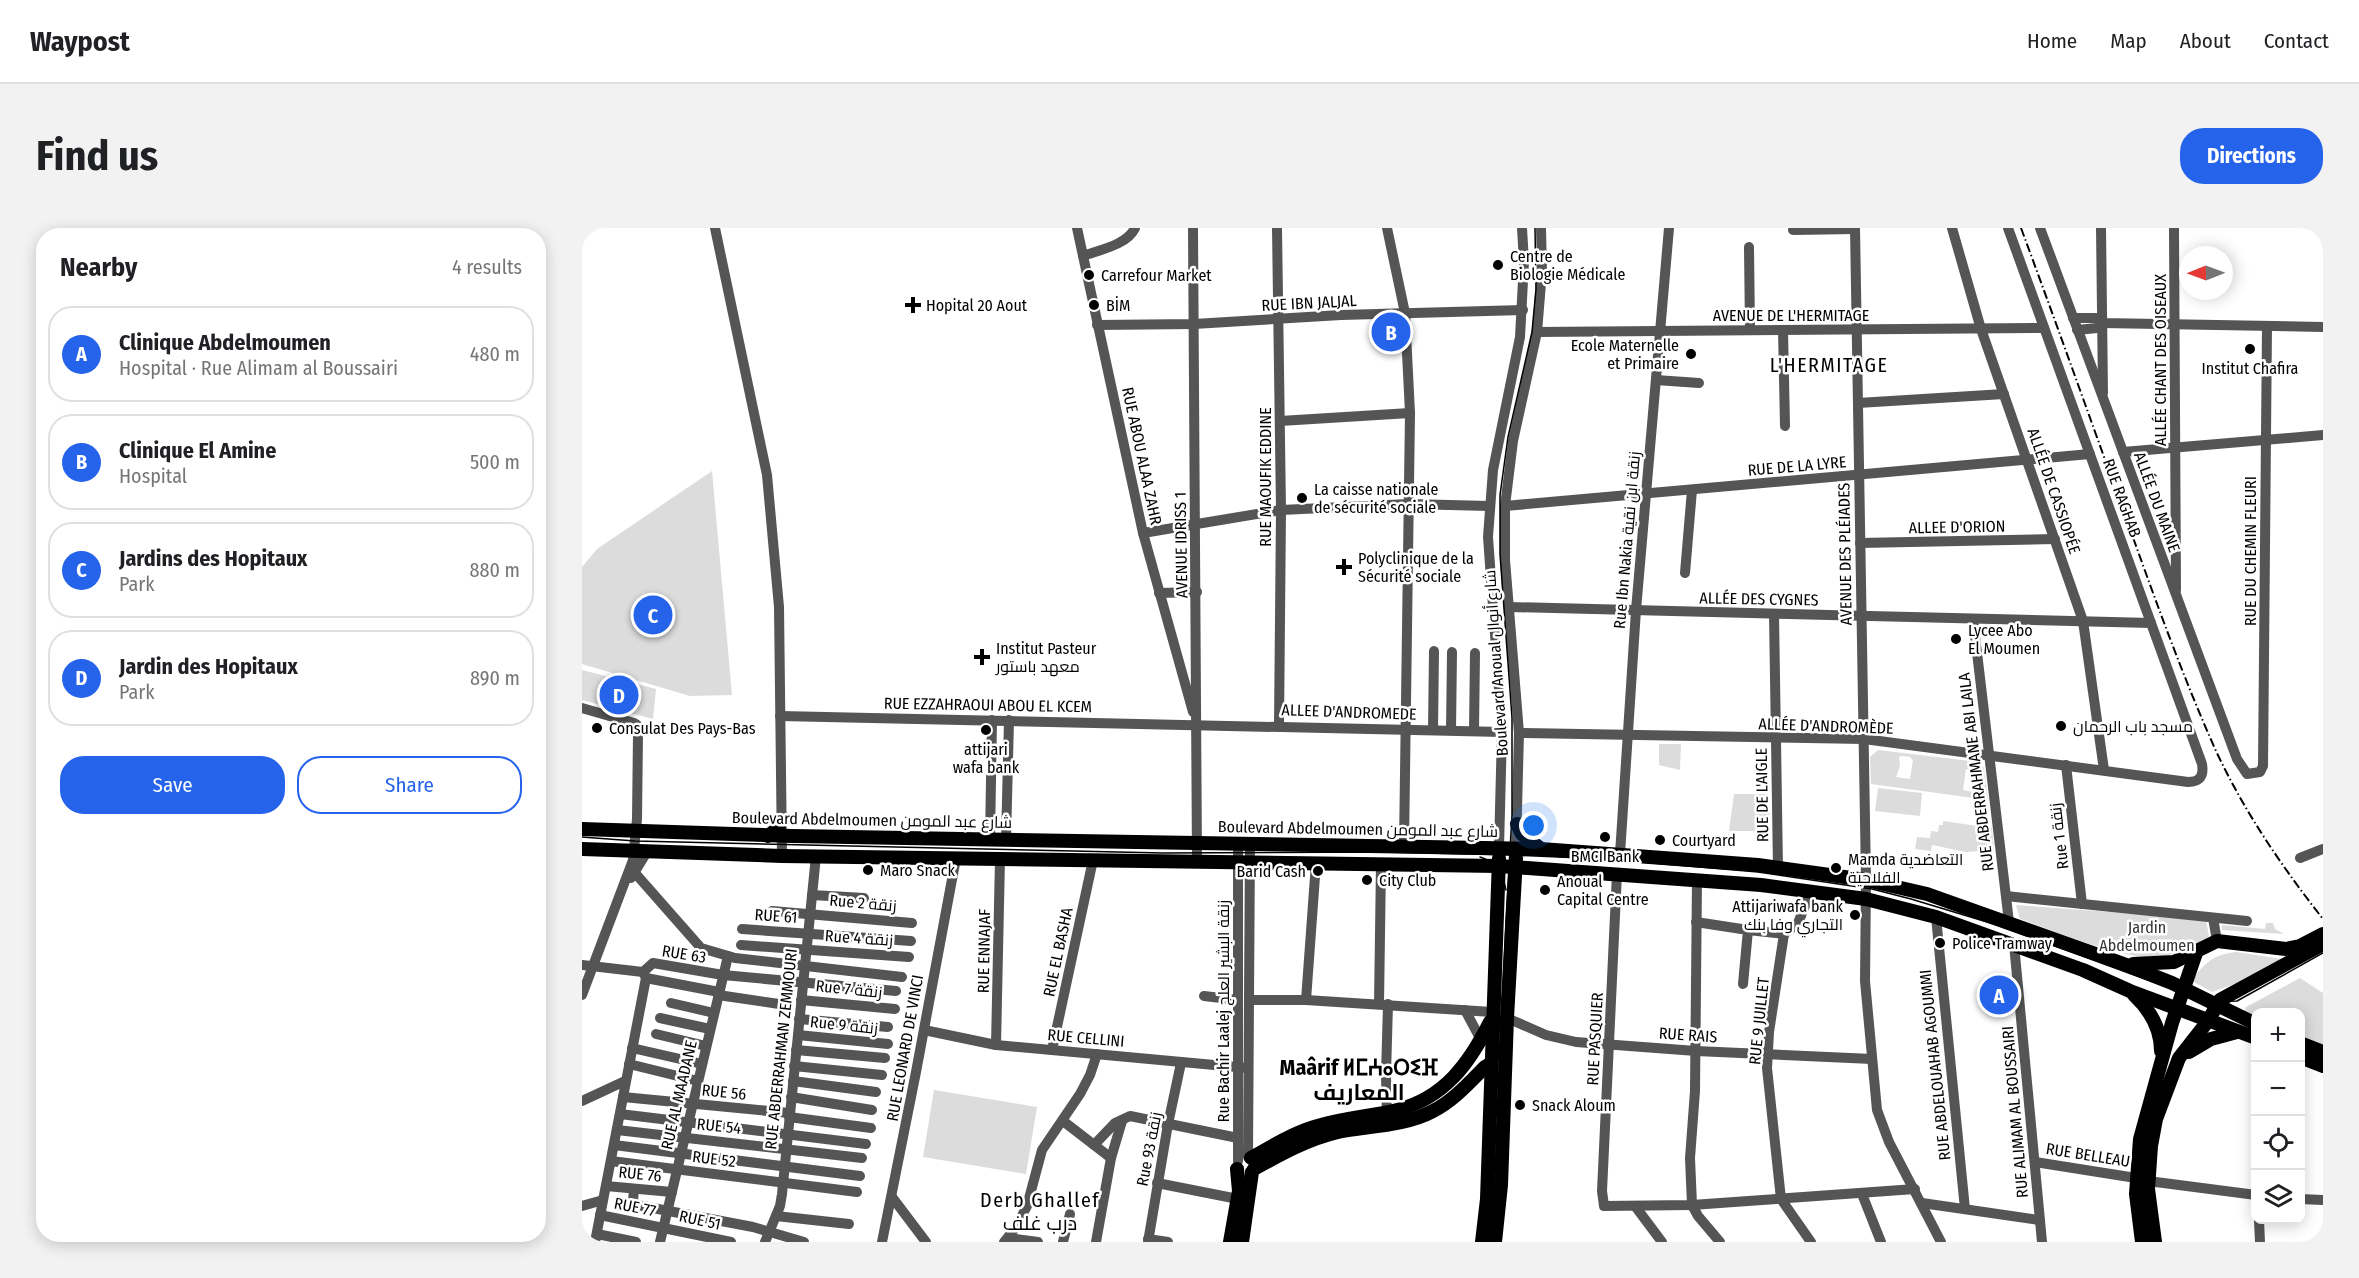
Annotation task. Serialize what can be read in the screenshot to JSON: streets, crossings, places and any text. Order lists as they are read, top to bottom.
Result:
{
  "streets": {
    "main road": ["Boulevard Anoual شارع أنوال", "Boulevard Abdelmoumen شارع عبد المومن"],
    "street": [
      "RUE IBN JALJAL",
      "AVENUE DE L'HERMITAGE",
      "ALLÉE CHANT DES OISEAUX",
      "RUE ABOU ALAA ZAHR",
      "RUE DE LA LYRE",
      "RUE MAOUFIK EDDINE",
      "ALLÉE DE CASSIOPÉE",
      "RUE RAGHAB",
      "ALLÉE DU MAINE",
      "ALLEE D'ORION",
      "Rue Ibn Nakia زنقة ابن نقية",
      "AVENUE IDRISS 1",
      "RUE DU CHEMIN FLEURI",
      "AVENUE DES PLÉIADES",
      "ALLÉE DES CYGNES",
      "RUE EZZAHRAOUI ABOU EL KCEM",
      "ALLEE D'ANDROMEDE",
      "ALLÉE D'ANDROMÈDE",
      "RUE ABDERRAHMANE ABI LAILA",
      "RUE DE L'AIGLE",
      "Rue 1 زنقة",
      "Rue 2 زنقة",
      "RUE 61",
      "Rue 4 زنقة",
      "RUE ENNAJAF",
      "RUE EL BASHA",
      "RUE 63",
      "Rue 7 زنقة",
      "Rue Bachir Laalej زنقة البشير العلج",
      "RUE 9 JUILLET",
      "Rue 9 زنقة",
      "RUE RAIS",
      "RUE CELLINI",
      "RUE PASQUIER",
      "RUE LEONARD DE VINCI",
      "RUE ABDERRAHMAN ZEMMOURI",
      "RUE ABDELOUAHAB AGOUMMI",
      "RUE 56",
      "RUE AL MAADANE",
      "RUE ALIMAM AL BOUSSAIRI",
      "RUE 54",
      "Rue 93 زنقة",
      "RUE BELLEAU",
      "RUE 52",
      "RUE 76",
      "RUE 77",
      "RUE 51"
    ]
  },
  "crossings": [
    ["RUE IBN JALJAL", "RUE ABOU ALAA ZAHR"],
    ["RUE IBN JALJAL", "RUE MAOUFIK EDDINE"],
    ["RUE IBN JALJAL", "AVENUE IDRISS 1"],
    ["RUE IBN JALJAL", "Boulevard Anoual شارع أنوال"],
    ["AVENUE DE L'HERMITAGE", "ALLÉE DE CASSIOPÉE"],
    ["AVENUE DE L'HERMITAGE", "RUE RAGHAB"],
    ["AVENUE DE L'HERMITAGE", "Rue Ibn Nakia زنقة ابن نقية"],
    ["AVENUE DE L'HERMITAGE", "AVENUE DES PLÉIADES"],
    ["AVENUE DE L'HERMITAGE", "Boulevard Anoual شارع أنوال"],
    ["ALLÉE CHANT DES OISEAUX", "ALLÉE DU MAINE"],
    ["RUE ABOU ALAA ZAHR", "AVENUE IDRISS 1"],
    ["RUE ABOU ALAA ZAHR", "RUE EZZAHRAOUI ABOU EL KCEM"],
    ["RUE ABOU ALAA ZAHR", "ALLEE D'ANDROMEDE"],
    ["RUE DE LA LYRE", "ALLÉE DE CASSIOPÉE"],
    ["RUE DE LA LYRE", "RUE RAGHAB"],
    ["RUE DE LA LYRE", "Rue Ibn Nakia زنقة ابن نقية"],
    ["RUE DE LA LYRE", "AVENUE DES PLÉIADES"],
    ["RUE DE LA LYRE", "Boulevard Anoual شارع أنوال"],
    ["RUE MAOUFIK EDDINE", "ALLEE D'ANDROMEDE"],
    ["ALLÉE DE CASSIOPÉE", "ALLEE D'ORION"],
    ["ALLÉE DE CASSIOPÉE", "ALLÉE DES CYGNES"],
    ["ALLÉE DE CASSIOPÉE", "ALLÉE D'ANDROMÈDE"],
    ["RUE RAGHAB", "ALLÉE DES CYGNES"],
    ["RUE RAGHAB", "ALLÉE D'ANDROMÈDE"],
    ["ALLÉE DU MAINE", "RUE DU CHEMIN FLEURI"],
    ["ALLEE D'ORION", "AVENUE DES PLÉIADES"],
    ["Rue Ibn Nakia زنقة ابن نقية", "ALLÉE DES CYGNES"],
    ["Rue Ibn Nakia زنقة ابن نقية", "ALLÉE D'ANDROMÈDE"],
    ["Rue Ibn Nakia زنقة ابن نقية", "Boulevard Abdelmoumen شارع عبد المومن"],
    ["AVENUE IDRISS 1", "RUE EZZAHRAOUI ABOU EL KCEM"],
    ["AVENUE IDRISS 1", "ALLEE D'ANDROMEDE"],
    ["AVENUE IDRISS 1", "Boulevard Abdelmoumen شارع عبد المومن"],
    ["AVENUE DES PLÉIADES", "ALLÉE DES CYGNES"],
    ["AVENUE DES PLÉIADES", "ALLÉE D'ANDROMÈDE"],
    ["AVENUE DES PLÉIADES", "Boulevard Abdelmoumen شارع عبد المومن"],
    ["AVENUE DES PLÉIADES", "RUE RAIS"],
    ["ALLÉE DES CYGNES", "Boulevard Anoual شارع أنوال"],
    ["ALLÉE DES CYGNES", "RUE ABDERRAHMANE ABI LAILA"],
    ["ALLÉE DES CYGNES", "RUE DE L'AIGLE"],
    ["Boulevard Anoual شارع أنوال", "ALLEE D'ANDROMEDE"],
    ["Boulevard Anoual شارع أنوال", "ALLÉE D'ANDROMÈDE"],
    ["Boulevard Anoual شارع أنوال", "Boulevard Abdelmoumen شارع عبد المومن"],
    ["Boulevard Anoual شارع أنوال", "RUE RAIS"],
    ["RUE EZZAHRAOUI ABOU EL KCEM", "ALLEE D'ANDROMEDE"],
    ["ALLÉE D'ANDROMÈDE", "RUE ABDERRAHMANE ABI LAILA"],
    ["ALLÉE D'ANDROMÈDE", "RUE DE L'AIGLE"],
    ["ALLÉE D'ANDROMÈDE", "Rue 1 زنقة"],
    ["RUE ABDERRAHMANE ABI LAILA", "Boulevard Abdelmoumen شارع عبد المومن"],
    ["RUE DE L'AIGLE", "Boulevard Abdelmoumen شارع عبد المومن"],
    ["Boulevard Abdelmoumen شارع عبد المومن", "RUE ENNAJAF"],
    ["Boulevard Abdelmoumen شارع عبد المومن", "RUE EL BASHA"],
    ["Boulevard Abdelmoumen شارع عبد المومن", "Rue Bachir Laalej زنقة البشير العلج"],
    ["Boulevard Abdelmoumen شارع عبد المومن", "RUE PASQUIER"],
    ["Boulevard Abdelmoumen شارع عبد المومن", "RUE LEONARD DE VINCI"],
    ["Boulevard Abdelmoumen شارع عبد المومن", "RUE ABDERRAHMAN ZEMMOURI"],
    ["Boulevard Abdelmoumen شارع عبد المومن", "RUE ABDELOUAHAB AGOUMMI"],
    ["Boulevard Abdelmoumen شارع عبد المومن", "RUE ALIMAM AL BOUSSAIRI"],
    ["Rue 2 زنقة", "RUE ABDERRAHMAN ZEMMOURI"],
    ["RUE 61", "RUE ABDERRAHMAN ZEMMOURI"],
    ["Rue 4 زنقة", "RUE ABDERRAHMAN ZEMMOURI"],
    ["RUE ENNAJAF", "RUE CELLINI"],
    ["RUE EL BASHA", "RUE CELLINI"],
    ["RUE 63", "RUE AL MAADANE"],
    ["Rue 7 زنقة", "RUE ABDERRAHMAN ZEMMOURI"],
    ["Rue Bachir Laalej زنقة البشير العلج", "RUE CELLINI"],
    ["RUE 9 JUILLET", "RUE RAIS"],
    ["Rue 9 زنقة", "RUE ABDERRAHMAN ZEMMOURI"],
    ["RUE RAIS", "RUE PASQUIER"],
    ["RUE CELLINI", "RUE LEONARD DE VINCI"],
    ["RUE CELLINI", "Rue 93 زنقة"],
    ["RUE ABDERRAHMAN ZEMMOURI", "RUE 56"],
    ["RUE ABDERRAHMAN ZEMMOURI", "RUE 54"],
    ["RUE ABDERRAHMAN ZEMMOURI", "RUE 52"],
    ["RUE 56", "RUE AL MAADANE"],
    ["RUE AL MAADANE", "RUE 54"],
    ["RUE AL MAADANE", "RUE 52"],
    ["RUE AL MAADANE", "RUE 76"],
    ["RUE AL MAADANE", "RUE 77"],
    ["RUE AL MAADANE", "RUE 51"],
    ["RUE ALIMAM AL BOUSSAIRI", "RUE BELLEAU"],
    ["RUE 77", "RUE 51"]
  ],
  "districts": ["L'HERMITAGE", "Maârif ⵍⵎⵄⴰⵔⵉⴼ المعاريف", "Derb Ghallef درب غلف"],
  "parks": ["Jardin Abdelmoumen"],
  "places": {
    "other": [
      "Centre de Biologie Médicale",
      "Carrefour Market",
      "BİM",
      "Institut Chafira",
      "Ecole Maternelle et Primaire",
      "La caisse nationale de sécurité sociale",
      "Lycee Abo El Moumen",
      "مسجد باب الرحمان",
      "Consulat Des Pays-Bas",
      "attijari wafa bank",
      "BMCI Bank",
      "Courtyard",
      "Mamda التعاضدية الفلاحية",
      "Maro Snack",
      "Barid Cash",
      "City Club",
      "Anoual Capital Centre",
      "Attijariwafa bank التجاري وفا بنك",
      "Police Tramway",
      "Snack Aloum"
    ],
    "health": ["Hopital 20 Aout", "Polyclinique de la Sécurité sociale", "Institut Pasteur معهد باستور"]
  },
  "north": "left",
  "page": {
    "header": "Waypost",
    "nav": [
      "Home",
      "Map",
      "About",
      "Contact"
    ],
    "buttons": [
      "Directions",
      ["Save", "Share"]
    ],
    "title": "Find us",
    "heading": ["Nearby", "4 results"],
    "list": [
      {
        "mark": "A",
        "name": "Clinique Abdelmoumen",
        "note": "Hospital · Rue Alimam al Boussairi",
        "value": "480 m"
      },
      {
        "mark": "B",
        "name": "Clinique El Amine",
        "note": "Hospital",
        "value": "500 m"
      },
      {
        "mark": "C",
        "name": "Jardins des Hopitaux",
        "note": "Park",
        "value": "880 m"
      },
      {
        "mark": "D",
        "name": "Jardin des Hopitaux",
        "note": "Park",
        "value": "890 m"
      }
    ],
    "pins": [
      "B",
      "C",
      "D",
      "A"
    ],
    "map_buttons": ["+", "−"]
  }
}
